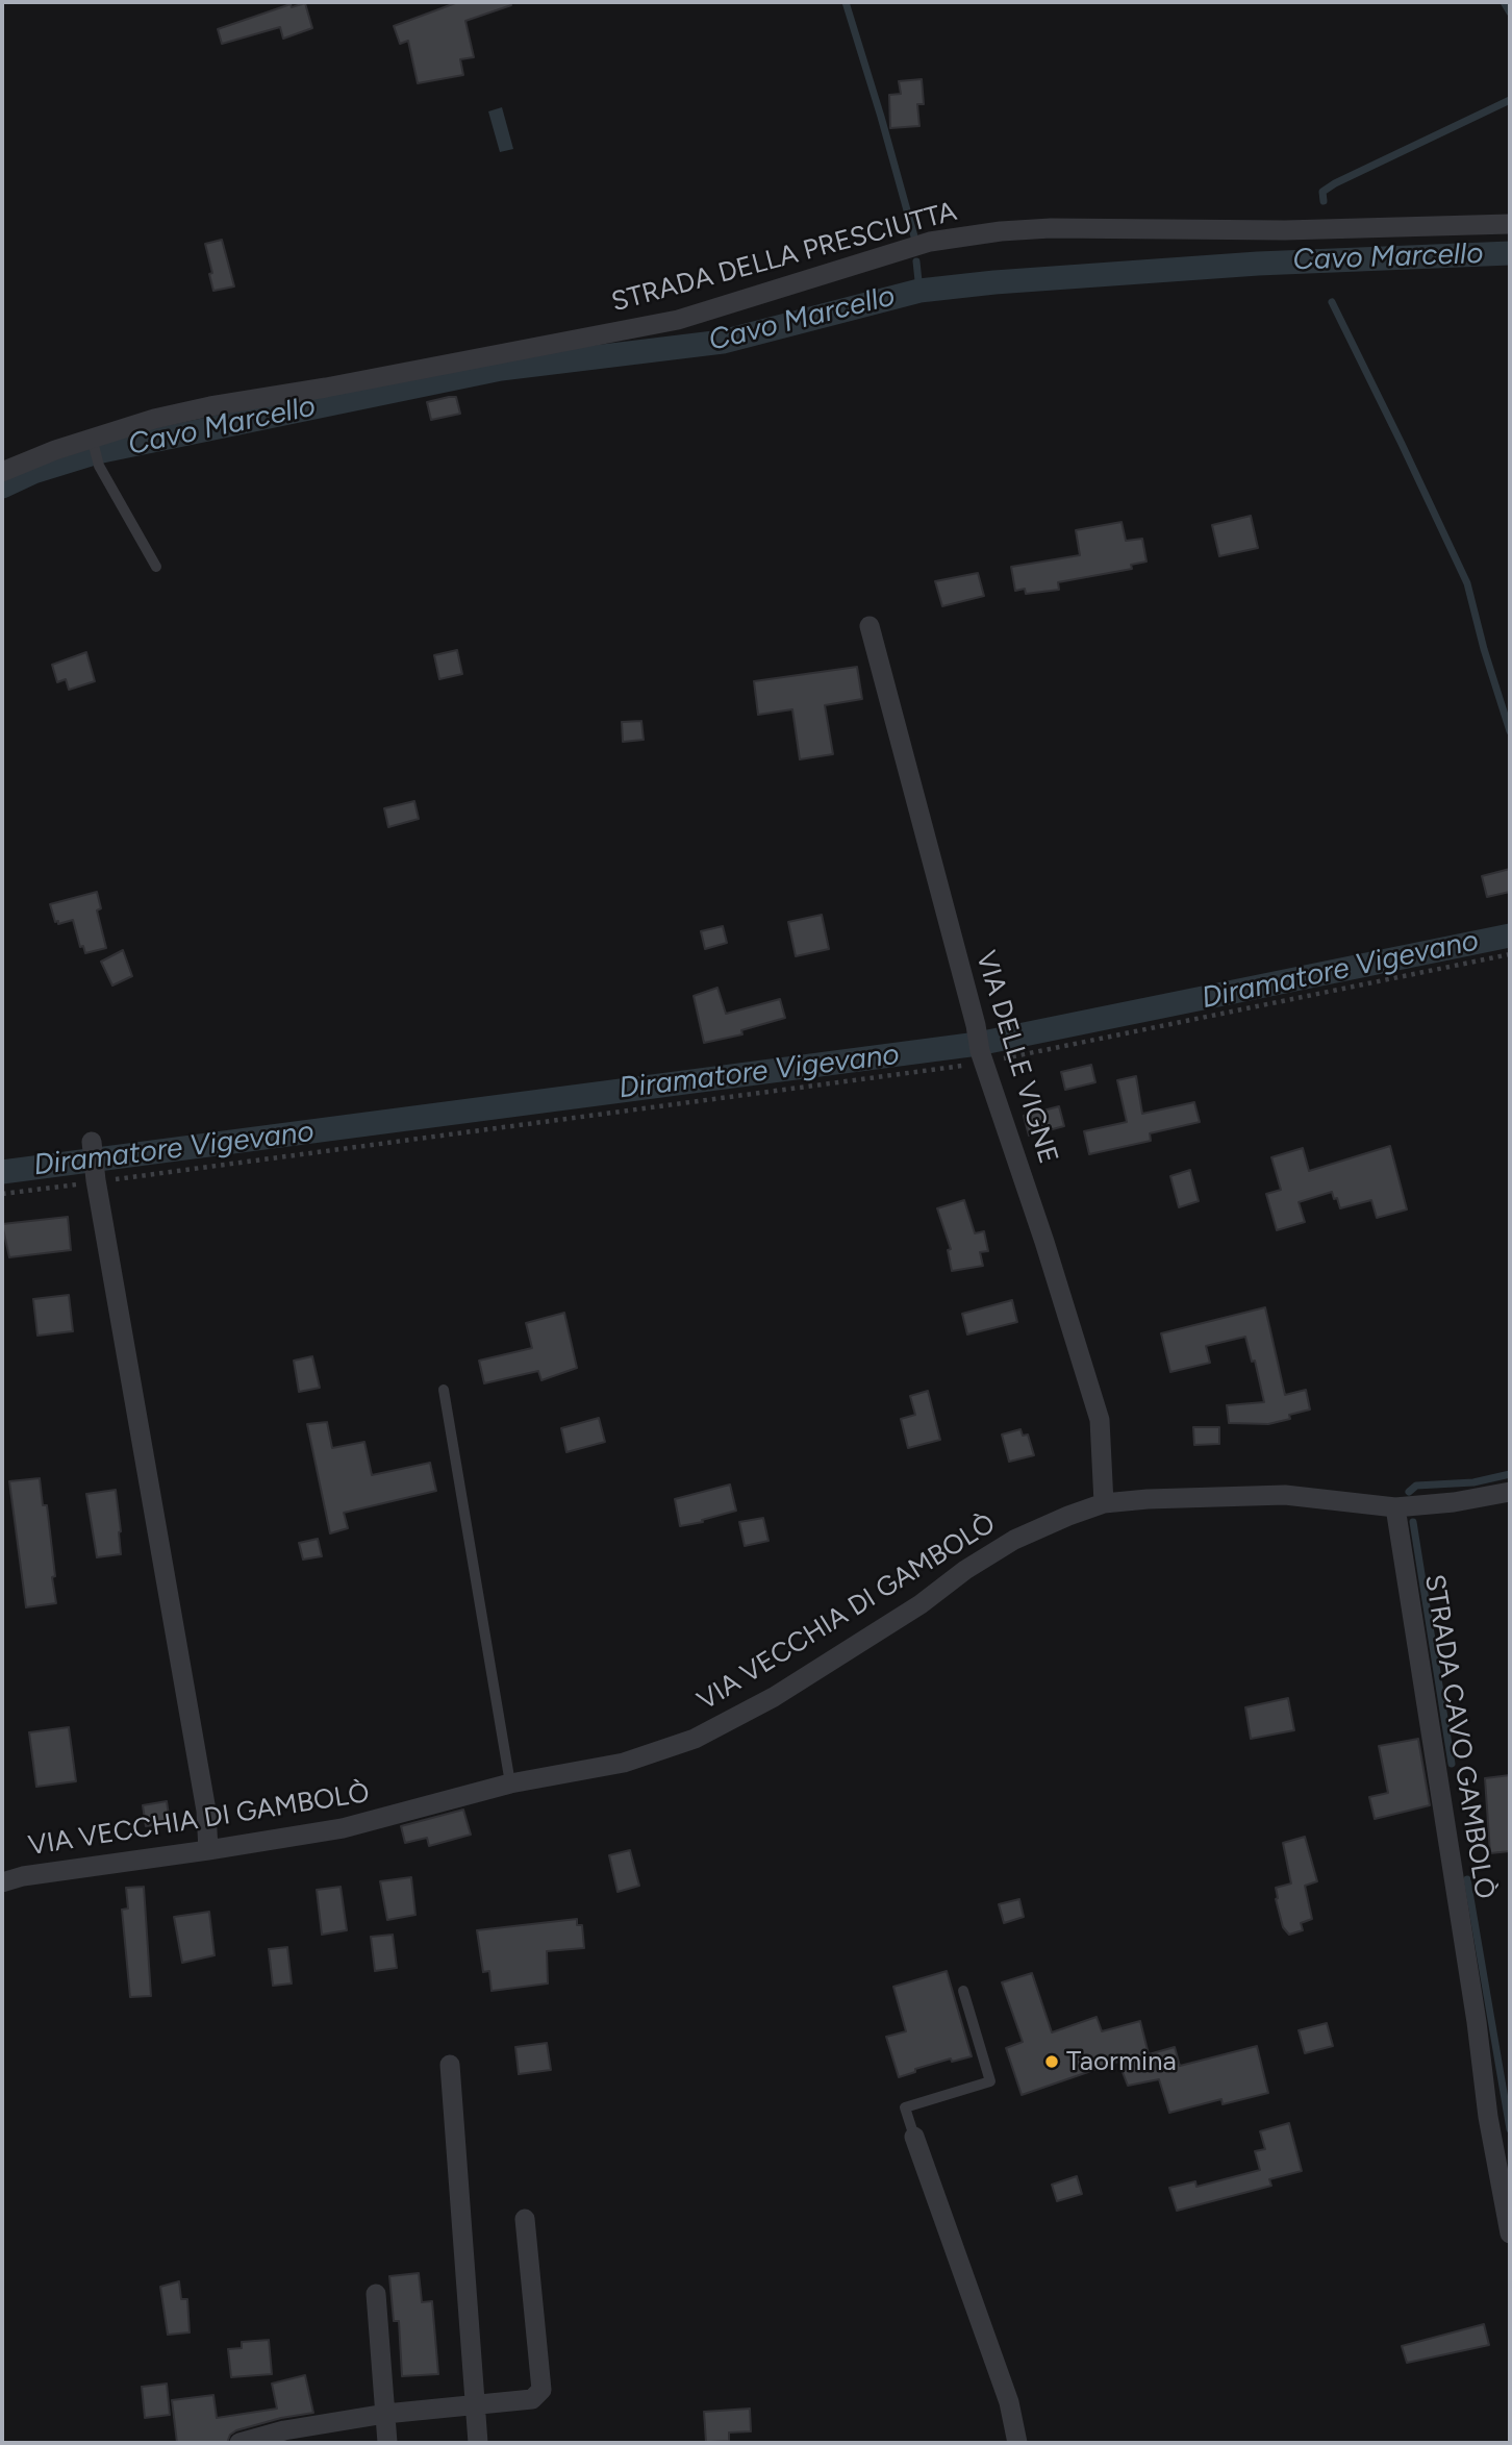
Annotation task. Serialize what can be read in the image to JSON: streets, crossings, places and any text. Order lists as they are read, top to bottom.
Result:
{
  "streets": {
    "street": [
      "STRADA DELLA PRESCIUTTA",
      "VIA DELLE VIGNE",
      "VIA VECCHIA DI GAMBOLÒ",
      "STRADA CAVO GAMBOLÒ"
    ]
  },
  "crossings": [
    ["VIA DELLE VIGNE", "VIA VECCHIA DI GAMBOLÒ"],
    ["VIA VECCHIA DI GAMBOLÒ", "STRADA CAVO GAMBOLÒ"]
  ],
  "water": ["Cavo Marcello", "Diramatore Vigevano"],
  "places": ["Taormina"]
}
